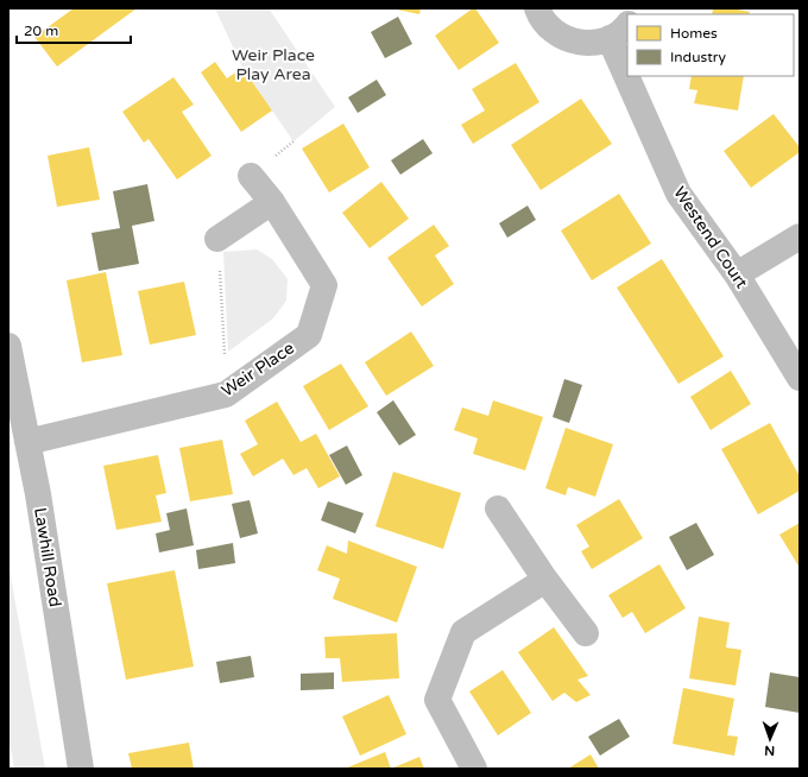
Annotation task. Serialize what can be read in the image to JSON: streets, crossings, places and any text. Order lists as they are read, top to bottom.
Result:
{
  "streets": {
    "street": ["Westend Court", "Weir Place", "Lawhill Road"]
  },
  "crossings": [
    ["Weir Place", "Lawhill Road"]
  ],
  "parks": ["Weir Place Play Area"],
  "legend": ["Homes", "Industry"],
  "scale_bar": "20 m",
  "north": "bottom"
}
